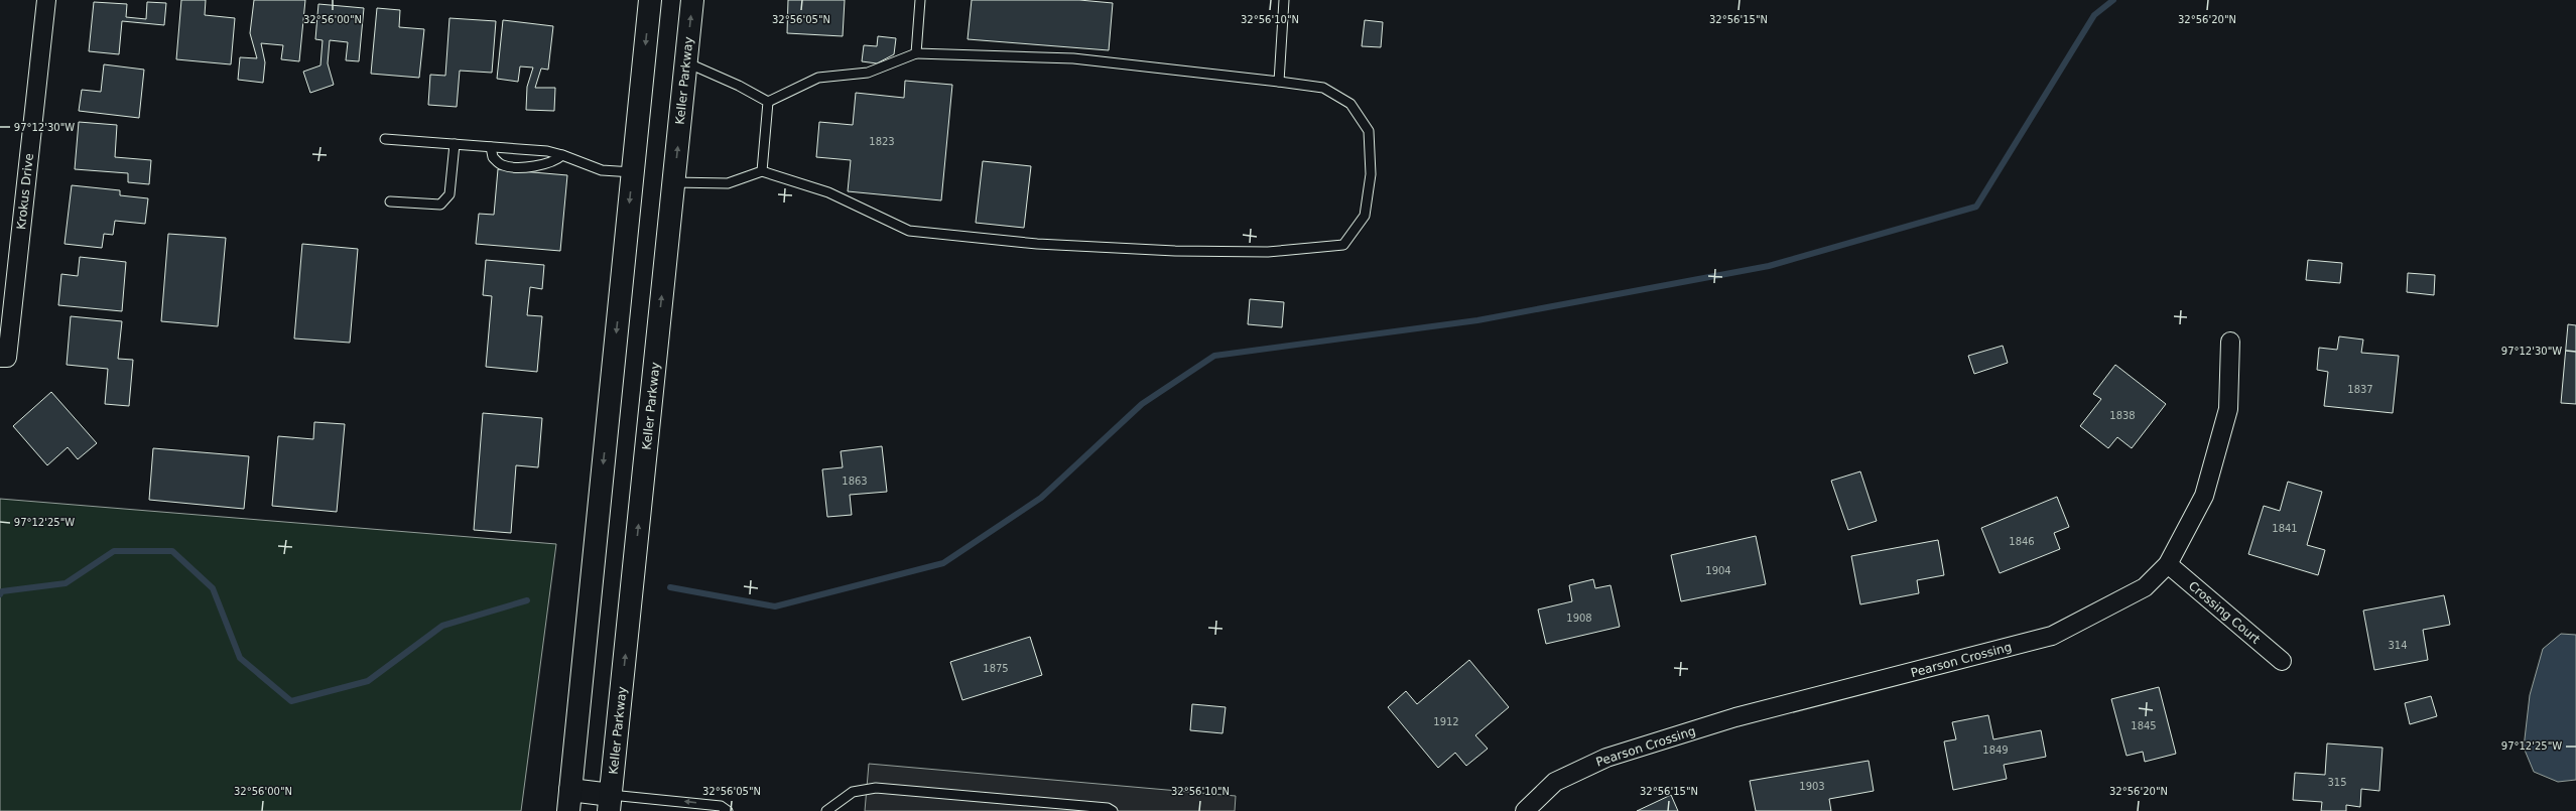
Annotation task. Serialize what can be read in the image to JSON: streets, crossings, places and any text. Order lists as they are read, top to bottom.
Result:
{
  "streets": {
    "main road": ["Keller Parkway"],
    "street": ["Krokus Drive", "Crossing Court", "Pearson Crossing"]
  },
  "crossings": [
    ["Crossing Court", "Pearson Crossing"]
  ],
  "house_numbers": [
    "1823",
    "1837",
    "1838",
    "1863",
    "1841",
    "1846",
    "1904",
    "1908",
    "314",
    "1875",
    "1912",
    "1845",
    "1849",
    "315",
    "1903"
  ],
  "coordinates": [
    "32°56'00\"N",
    "32°56'05\"N",
    "32°56'10\"N",
    "32°56'15\"N",
    "32°56'20\"N",
    "97°12'30\"W",
    "97°12'25\"W"
  ]
}
